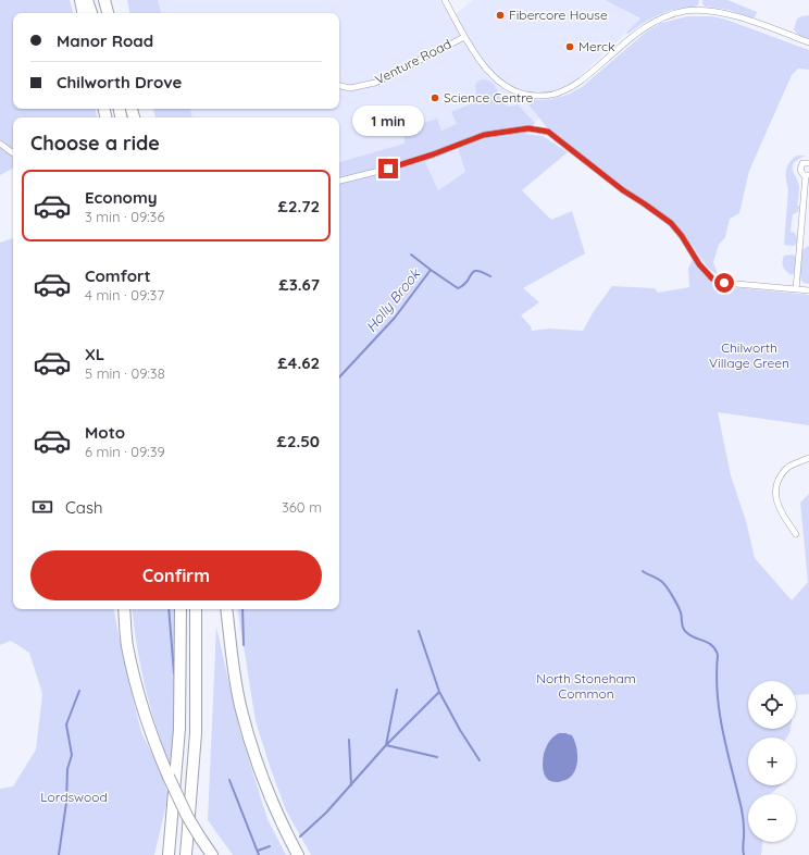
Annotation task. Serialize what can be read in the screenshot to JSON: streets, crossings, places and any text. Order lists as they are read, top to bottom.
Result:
{
  "streets": {
    "street": ["Venture Road"]
  },
  "water": ["Holly Brook"],
  "parks": ["Chilworth Village Green", "North Stoneham Common", "Lordswood"],
  "places": ["Fibercore House", "Merck", "Science Centre"],
  "page": {
    "banner": ["Manor Road", "Chilworth Drove"],
    "bubble": "1 min",
    "heading": "Choose a ride",
    "list": [
      {
        "name": "Economy",
        "note": "3 min · 09:36",
        "value": "£2.72"
      },
      {
        "name": "Comfort",
        "note": "4 min · 09:37",
        "value": "£3.67"
      },
      {
        "name": "XL",
        "note": "5 min · 09:38",
        "value": "£4.62"
      },
      {
        "name": "Moto",
        "note": "6 min · 09:39",
        "value": "£2.50"
      }
    ],
    "pay": ["Cash", "360 m"],
    "buttons": "Confirm",
    "map_buttons": ["+", "−"]
  }
}
